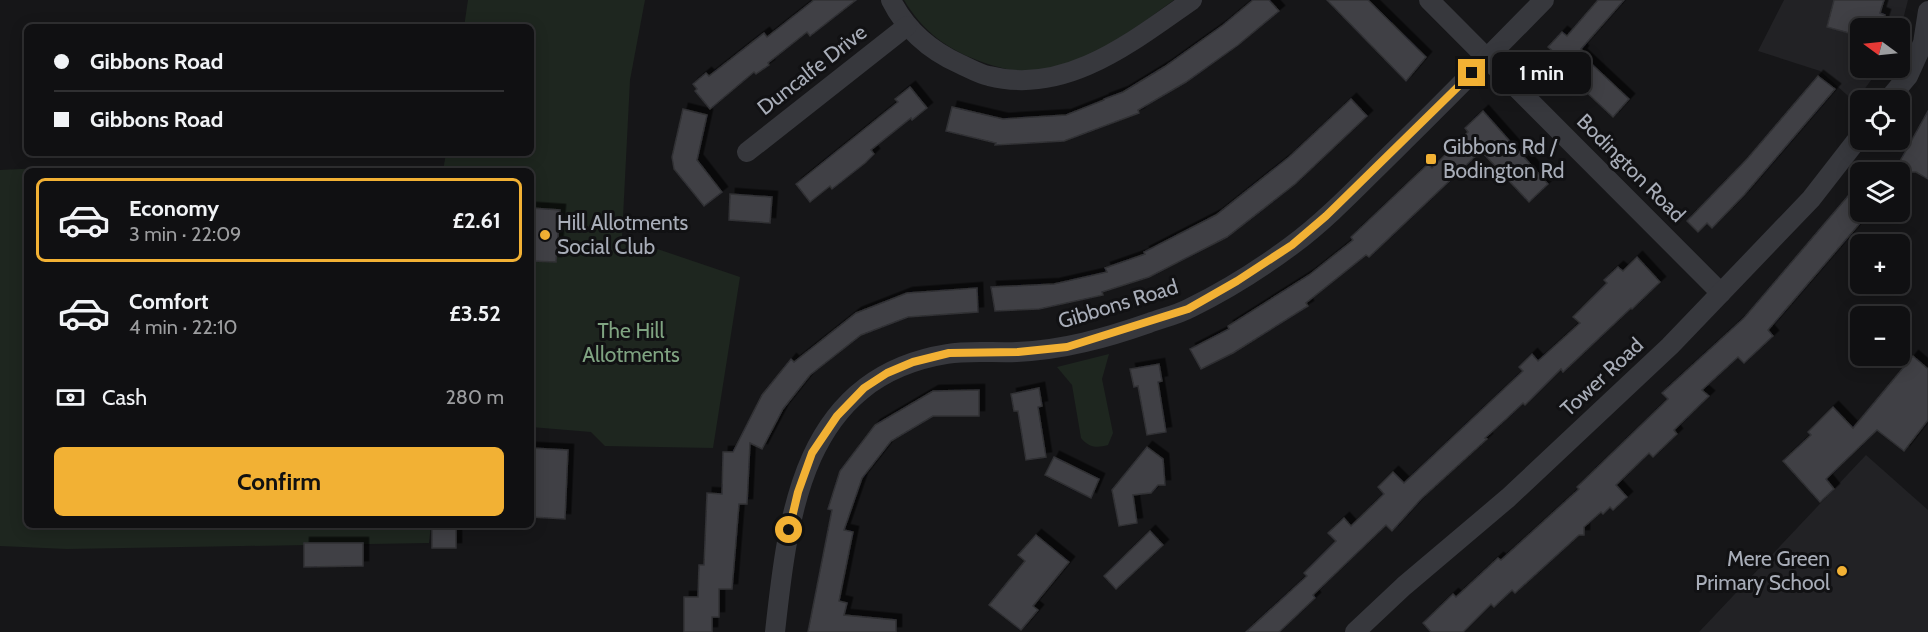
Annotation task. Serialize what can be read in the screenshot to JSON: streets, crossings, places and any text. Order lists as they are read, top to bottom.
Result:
{
  "streets": {
    "street": [
      "Duncalfe Drive",
      "Bodington Road",
      "Gibbons Road",
      "Tower Road"
    ]
  },
  "crossings": [
    ["Bodington Road", "Gibbons Road"],
    ["Bodington Road", "Tower Road"]
  ],
  "parks": ["The Hill Allotments"],
  "places": {
    "transit": ["Gibbons Rd / Bodington Rd"],
    "other": ["Hill Allotments Social Club", "Mere Green Primary School"]
  },
  "north": "left",
  "page": {
    "map_buttons": ["+", "−"],
    "banner": ["Gibbons Road", "Gibbons Road"],
    "bubble": "1 min",
    "list": [
      {
        "name": "Economy",
        "note": "3 min · 22:09",
        "value": "£2.61"
      },
      {
        "name": "Comfort",
        "note": "4 min · 22:10",
        "value": "£3.52"
      }
    ],
    "pay": ["Cash", "280 m"],
    "buttons": "Confirm"
  }
}
